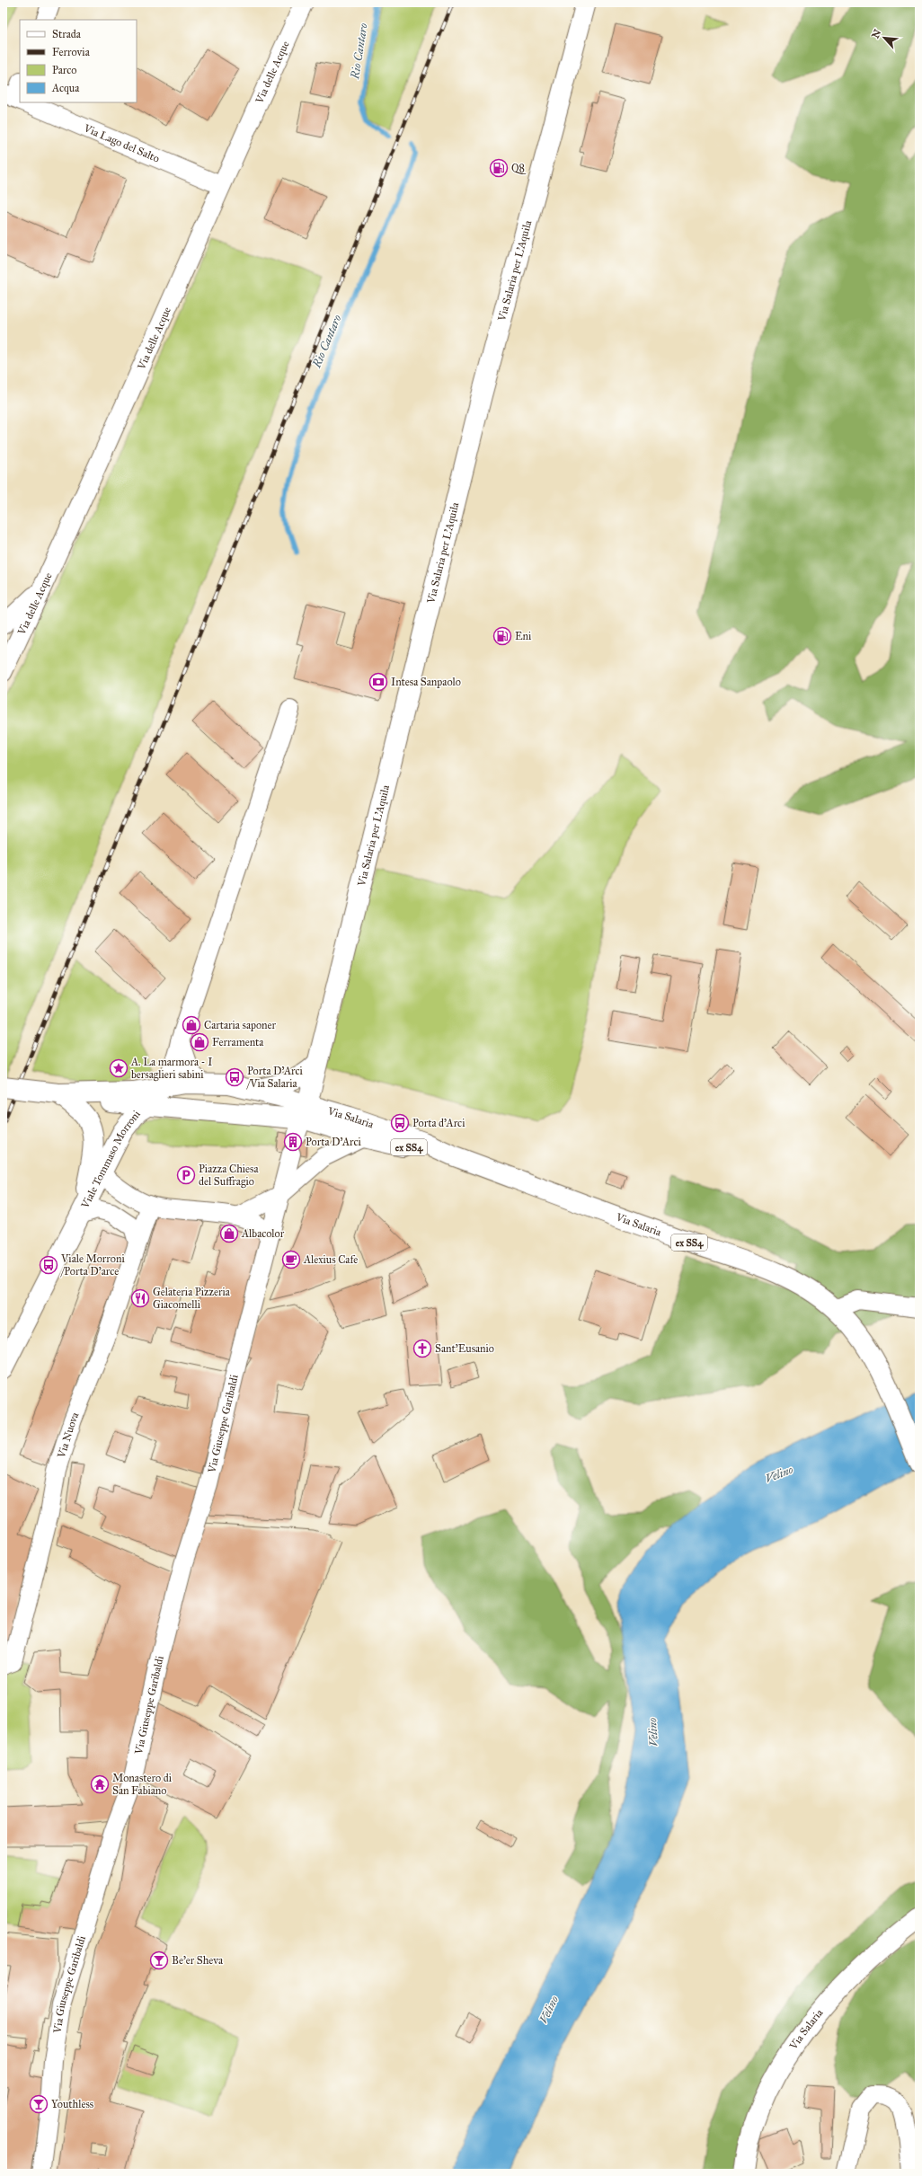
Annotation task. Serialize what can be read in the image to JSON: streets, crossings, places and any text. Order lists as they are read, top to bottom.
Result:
{
  "streets": {
    "main road": [
      "Via Salaria per L'Aquila",
      "Via Salaria",
      "ex SS4",
      "Viale Tommaso Morroni"
    ],
    "street": [
      "Via delle Acque",
      "Via Lago del Salto",
      "Via Giuseppe Garibaldi",
      "Via Nuova"
    ]
  },
  "crossings": [
    ["Via delle Acque", "Via Lago del Salto"],
    ["Via Salaria per L'Aquila", "Via Salaria"]
  ],
  "water": ["Rio Cantaro", "Velino"],
  "places": {
    "fuel station": ["Q8", "Eni"],
    "bank": ["Intesa Sanpaolo"],
    "shop": ["Cartaria saponer", "Ferramenta", "Albacolor"],
    "place": ["A. La marmora - I bersaglieri sabini"],
    "bus stop": ["Porta D'Arci /Via Salaria", "Porta d'Arci", "Viale Morroni /Porta D'arce"],
    "building": ["Porta D'Arci"],
    "parking": ["Piazza Chiesa del Suffragio"],
    "cafe": ["Alexius Cafe"],
    "restaurant": ["Gelateria Pizzeria Giacomelli"],
    "church": ["Sant'Eusanio"],
    "temple": ["Monastero di San Fabiano"],
    "bar": ["Be'er Sheva", "Youthless"]
  },
  "legend": [
    "Strada",
    "Ferrovia",
    "Parco",
    "Acqua"
  ],
  "north": "top left"
}
